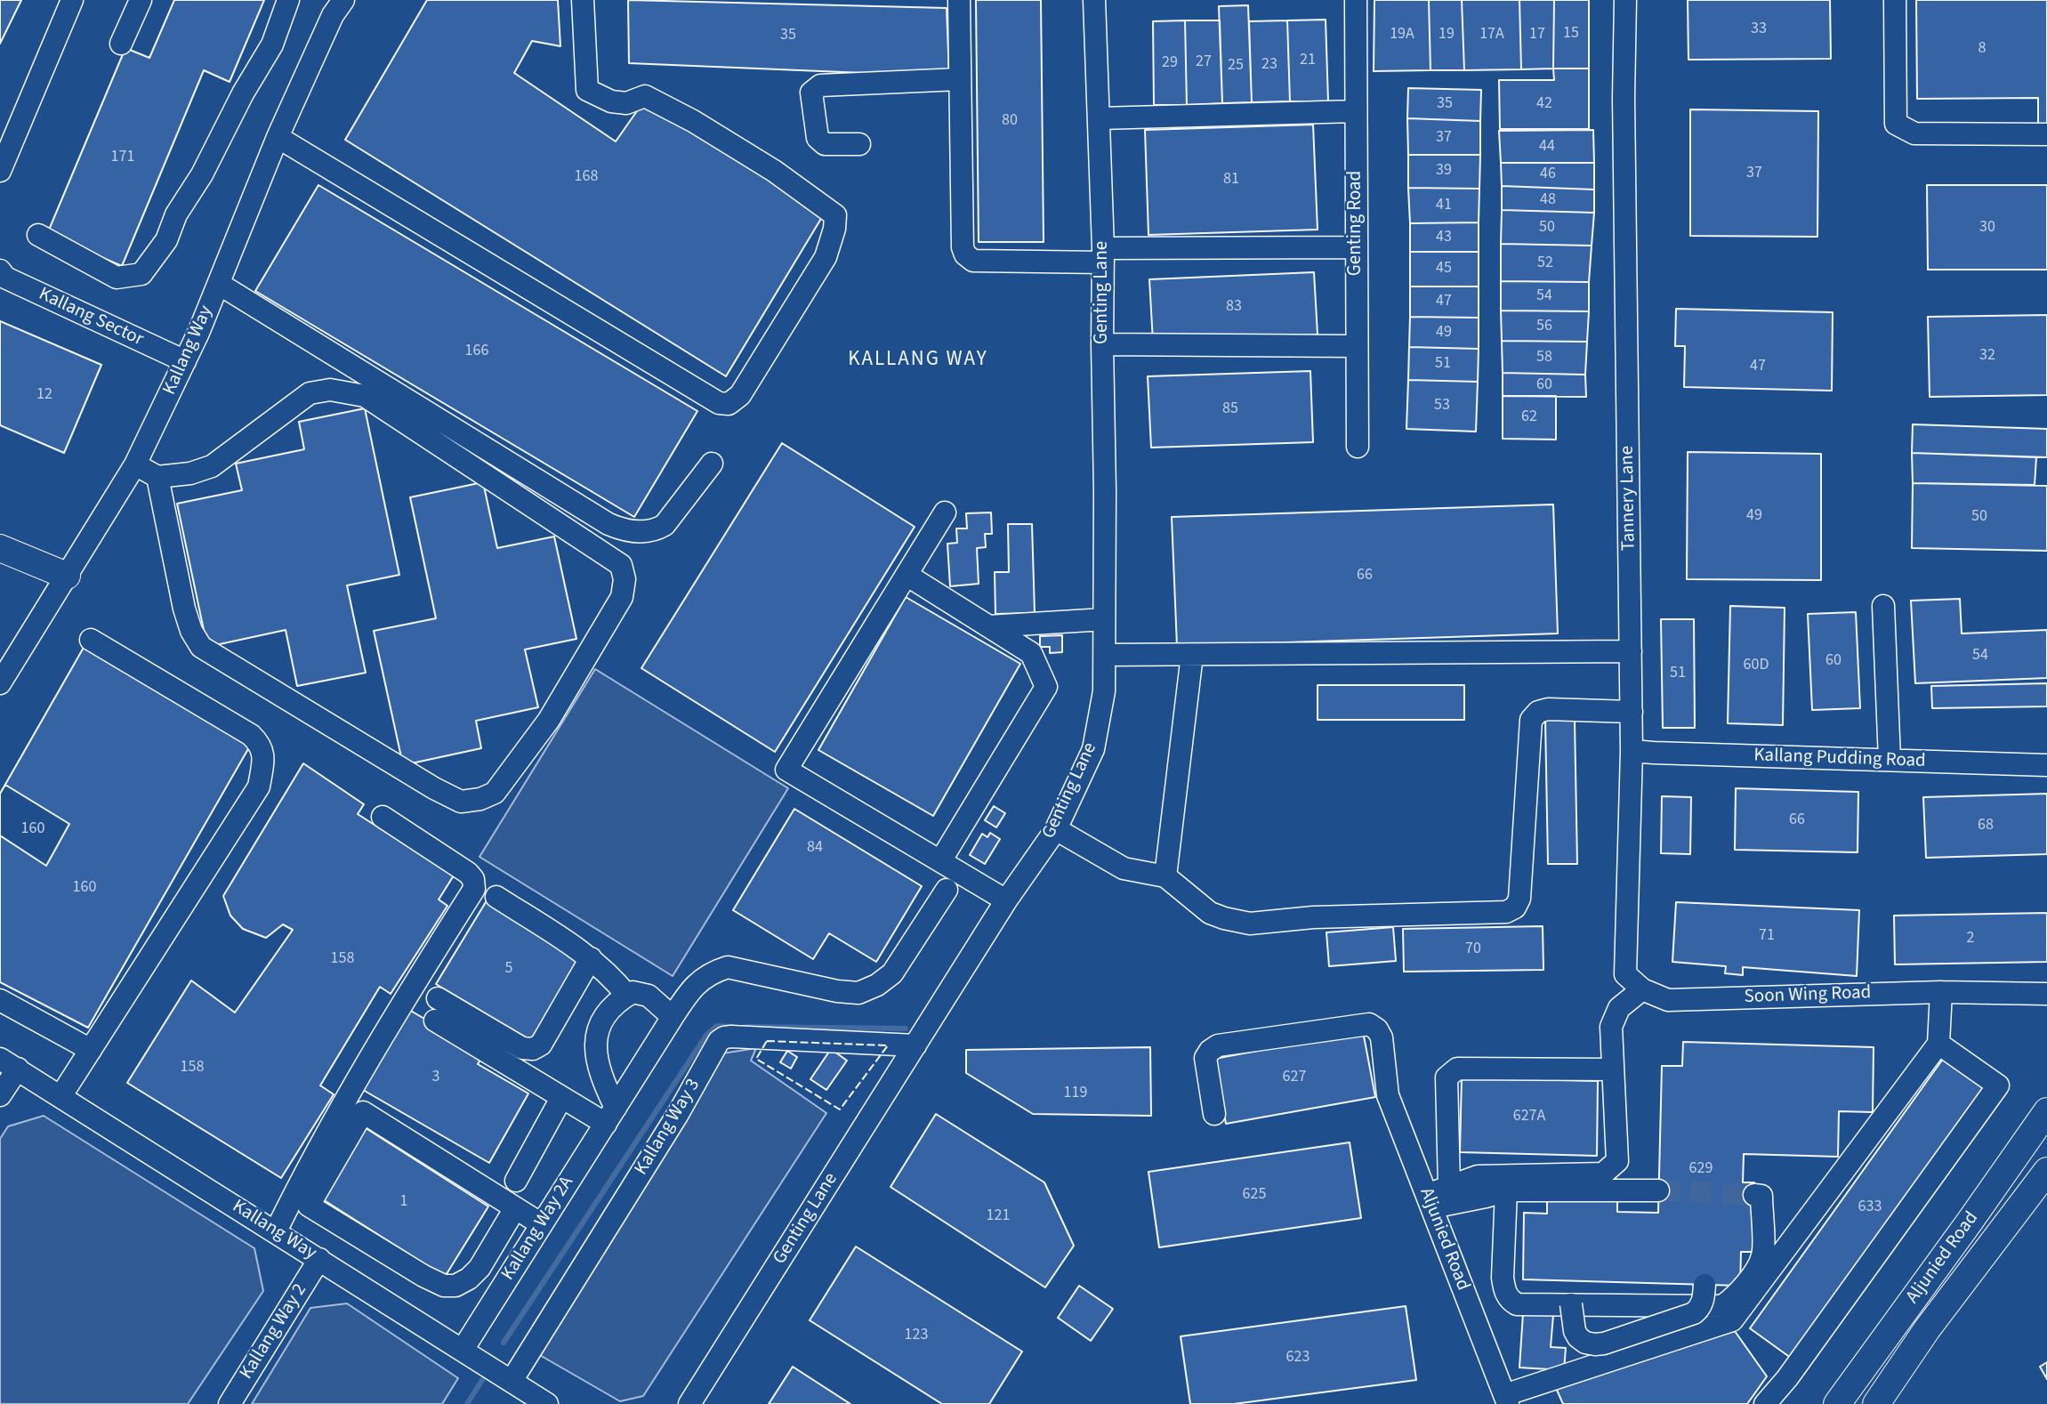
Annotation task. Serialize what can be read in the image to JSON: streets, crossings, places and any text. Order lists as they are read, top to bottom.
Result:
{
  "streets": {
    "main road": ["Aljunied Road"],
    "street": [
      "Genting Road",
      "Genting Lane",
      "Kallang Sector",
      "Kallang Way",
      "Tannery Lane",
      "Kallang Pudding Road",
      "Soon Wing Road",
      "Kallang Way 3",
      "Kallang Way 2A",
      "Kallang Way 2"
    ]
  },
  "crossings": [
    ["Genting Lane", "Kallang Way 3"],
    ["Kallang Sector", "Kallang Way"],
    ["Kallang Way", "Kallang Way 3"],
    ["Kallang Way", "Kallang Way 2A"],
    ["Kallang Way", "Kallang Way 2"],
    ["Tannery Lane", "Kallang Pudding Road"],
    ["Tannery Lane", "Soon Wing Road"]
  ],
  "districts": ["KALLANG WAY"],
  "house_numbers": [
    "33",
    "15",
    "19A",
    "19",
    "17A",
    "17",
    "35",
    "8",
    "21",
    "27",
    "29",
    "23",
    "25",
    "35",
    "42",
    "80",
    "37",
    "44",
    "171",
    "39",
    "37",
    "46",
    "168",
    "81",
    "48",
    "41",
    "50",
    "30",
    "43",
    "52",
    "45",
    "54",
    "47",
    "83",
    "56",
    "49",
    "166",
    "32",
    "58",
    "51",
    "47",
    "60",
    "12",
    "53",
    "85",
    "62",
    "49",
    "50",
    "66",
    "54",
    "60",
    "60D",
    "51",
    "66",
    "68",
    "160",
    "84",
    "160",
    "71",
    "2",
    "70",
    "158",
    "5",
    "158",
    "3",
    "627",
    "119",
    "627A",
    "629",
    "625",
    "1",
    "633",
    "121",
    "123",
    "623"
  ]
}
